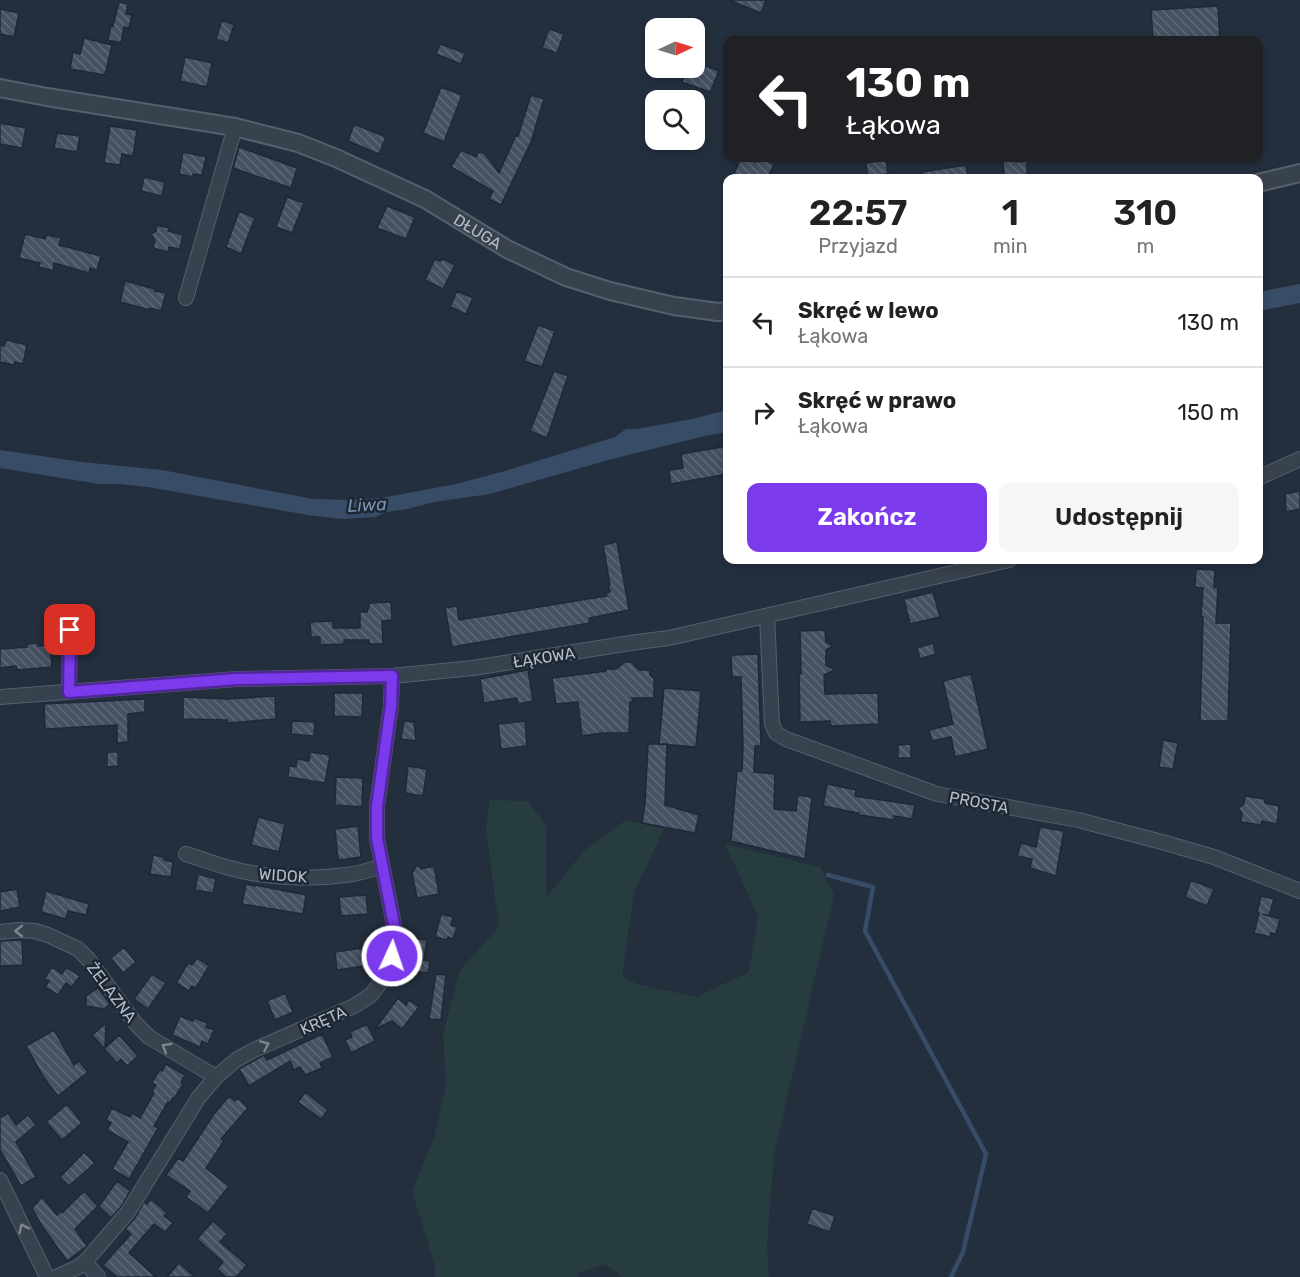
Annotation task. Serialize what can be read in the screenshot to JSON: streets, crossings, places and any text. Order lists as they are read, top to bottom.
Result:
{
  "streets": {
    "street": [
      "DŁUGA",
      "ŁĄKOWA",
      "PROSTA",
      "WIDOK",
      "ŻELAZNA",
      "KRĘTA"
    ]
  },
  "crossings": [
    ["ŁĄKOWA", "PROSTA"],
    ["ŁĄKOWA", "KRĘTA"],
    ["WIDOK", "KRĘTA"],
    ["ŻELAZNA", "KRĘTA"]
  ],
  "one_way": ["ŻELAZNA", "KRĘTA"],
  "water": ["Liwa"],
  "north": "right",
  "page": {
    "turn": ["130 m", "Łąkowa"],
    "eta": [
      "22:57",
      "Przyjazd",
      "1",
      "min",
      "310",
      "m"
    ],
    "list": [
      {
        "name": "Skręć w lewo",
        "note": "Łąkowa",
        "value": "130 m"
      },
      {
        "name": "Skręć w prawo",
        "note": "Łąkowa",
        "value": "150 m"
      }
    ],
    "buttons": ["Zakończ", "Udostępnij"]
  }
}
